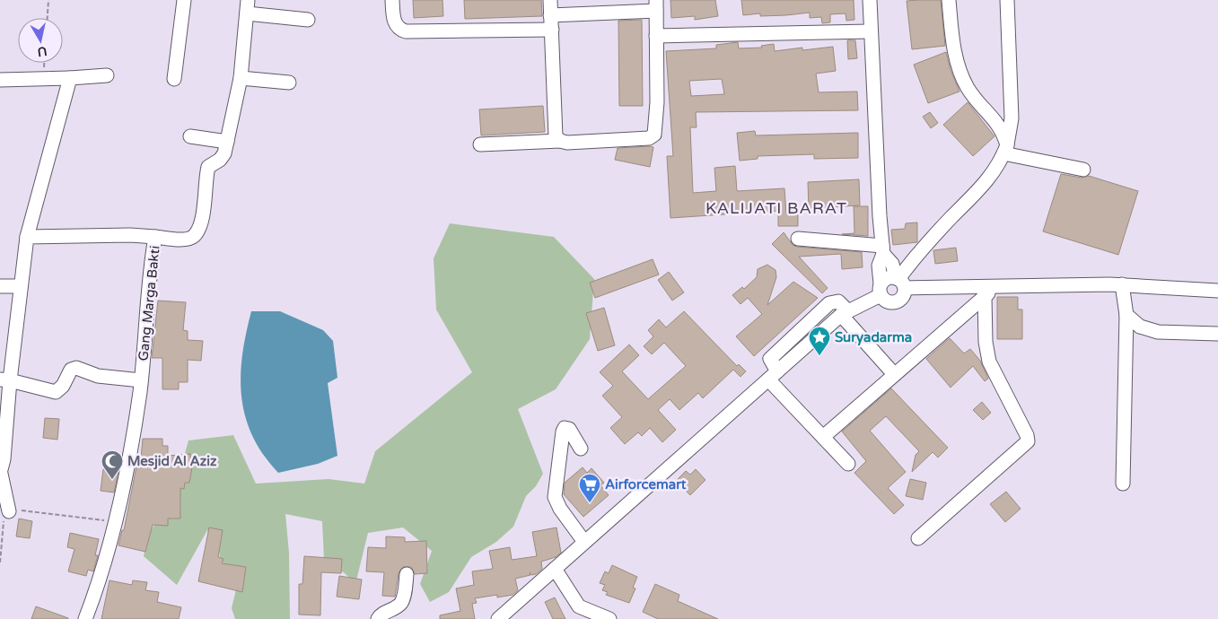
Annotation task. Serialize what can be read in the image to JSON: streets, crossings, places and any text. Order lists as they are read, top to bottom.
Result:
{
  "streets": {
    "street": ["Gang Marga Bakti"]
  },
  "districts": ["KALIJATI BARAT"],
  "places": {
    "place": ["Suryadarma"],
    "mosque": ["Mesjid Al Aziz"],
    "supermarket": ["Airforcemart"]
  },
  "north": "bottom"
}
